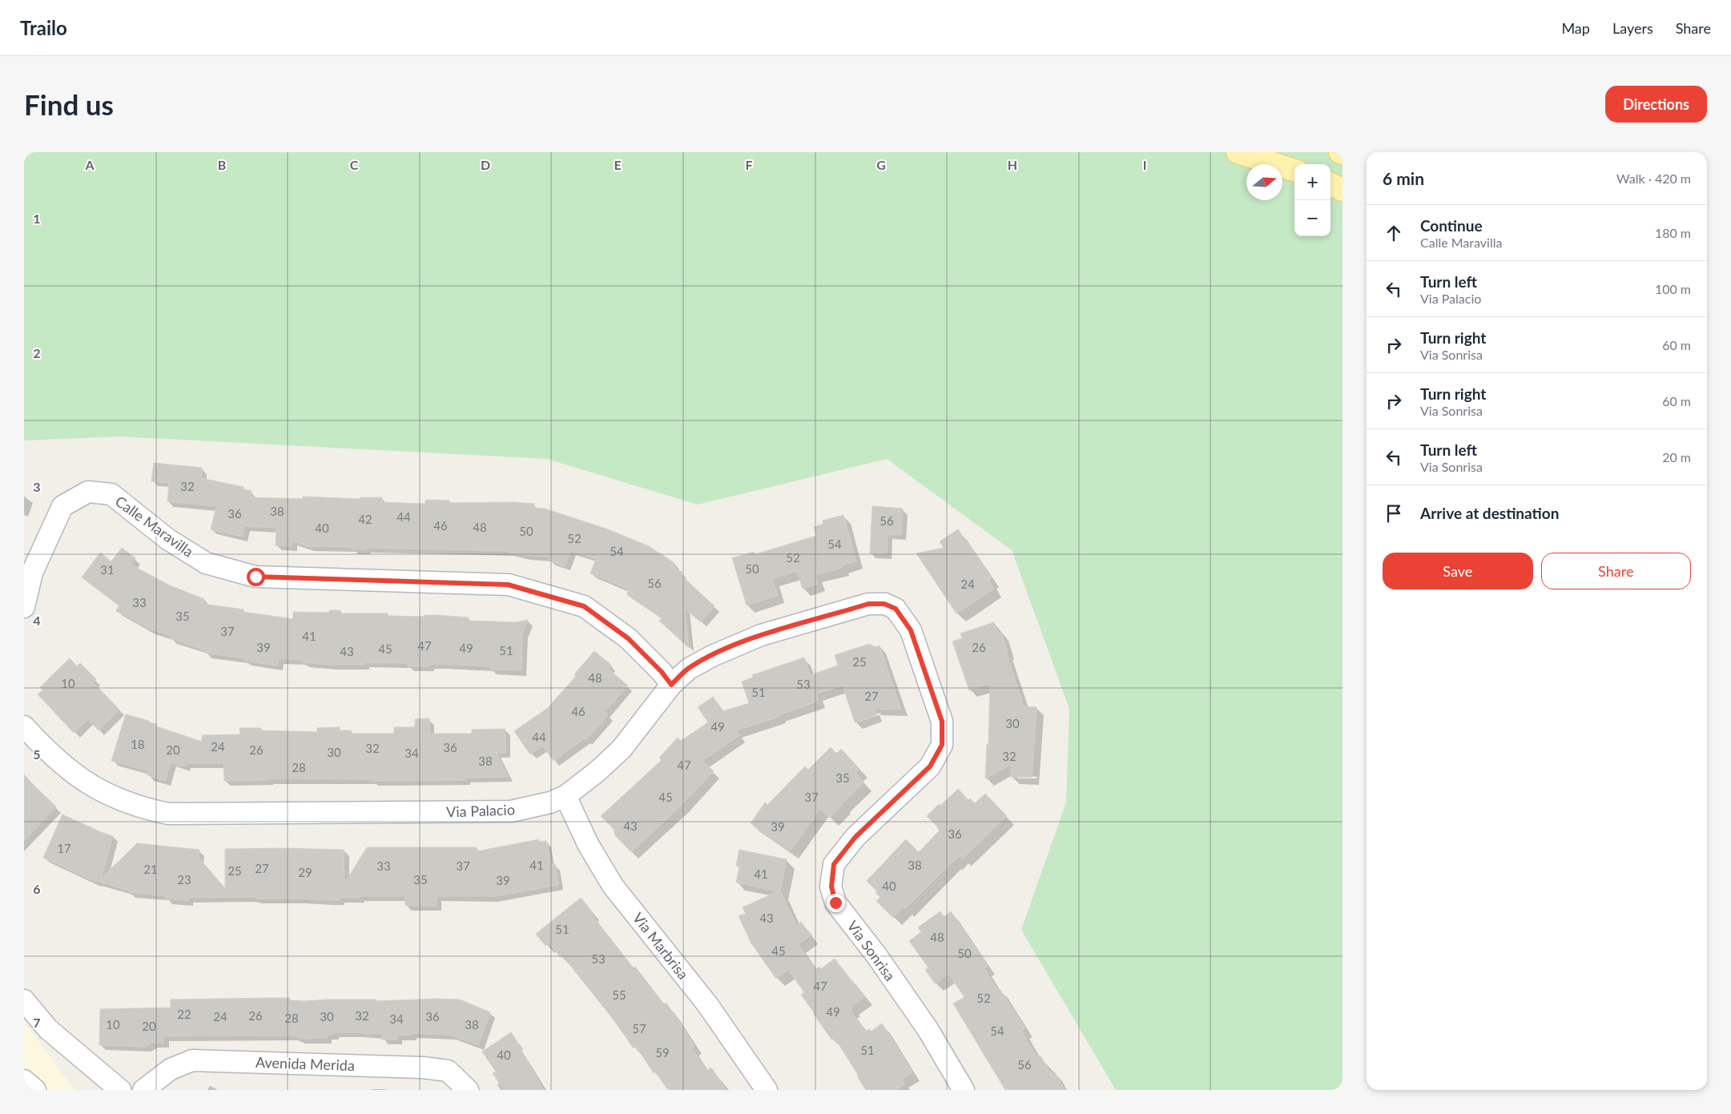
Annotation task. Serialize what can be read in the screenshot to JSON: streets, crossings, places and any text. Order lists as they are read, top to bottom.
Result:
{
  "streets": {
    "street": [
      "Calle Maravilla",
      "Via Palacio",
      "Via Marbrisa",
      "Via Sonrisa",
      "Avenida Merida"
    ]
  },
  "crossings": [
    ["Calle Maravilla", "Via Palacio"],
    ["Via Palacio", "Via Marbrisa"],
    ["Via Palacio", "Via Sonrisa"]
  ],
  "house_numbers": [
    "32",
    "38",
    "36",
    "44",
    "42",
    "56",
    "46",
    "48",
    "40",
    "50",
    "52",
    "54",
    "54",
    "52",
    "50",
    "31",
    "56",
    "24",
    "33",
    "35",
    "37",
    "41",
    "47",
    "39",
    "26",
    "49",
    "45",
    "51",
    "43",
    "25",
    "48",
    "10",
    "53",
    "51",
    "27",
    "46",
    "30",
    "49",
    "44",
    "18",
    "24",
    "36",
    "32",
    "20",
    "26",
    "30",
    "34",
    "32",
    "38",
    "47",
    "28",
    "35",
    "45",
    "37",
    "43",
    "39",
    "36",
    "17",
    "41",
    "38",
    "33",
    "37",
    "27",
    "21",
    "25",
    "29",
    "41",
    "23",
    "35",
    "39",
    "40",
    "43",
    "51",
    "48",
    "45",
    "50",
    "53",
    "47",
    "55",
    "52",
    "49",
    "22",
    "26",
    "32",
    "24",
    "30",
    "36",
    "28",
    "34",
    "10",
    "38",
    "20",
    "57",
    "54",
    "51",
    "59",
    "40",
    "56"
  ],
  "north": "right",
  "page": {
    "header": "Trailo",
    "nav": ["Map", "Layers", "Share"],
    "buttons": [
      "Directions",
      ["Save", "Share"]
    ],
    "title": "Find us",
    "heading": ["6 min", "Walk · 420 m"],
    "map_buttons": ["+", "−"],
    "list": [
      ["Continue", "Calle Maravilla", "180 m"],
      ["Turn left", "Via Palacio", "100 m"],
      ["Turn right", "Via Sonrisa", "60 m"],
      ["Turn right", "Via Sonrisa", "60 m"],
      ["Turn left", "Via Sonrisa", "20 m"],
      "Arrive at destination"
    ]
  },
  "grid": {
    "columns": [
      "A",
      "B",
      "C",
      "D",
      "E",
      "F",
      "G",
      "H",
      "I"
    ],
    "rows": [
      "1",
      "2",
      "3",
      "4",
      "5",
      "6",
      "7"
    ]
  }
}
